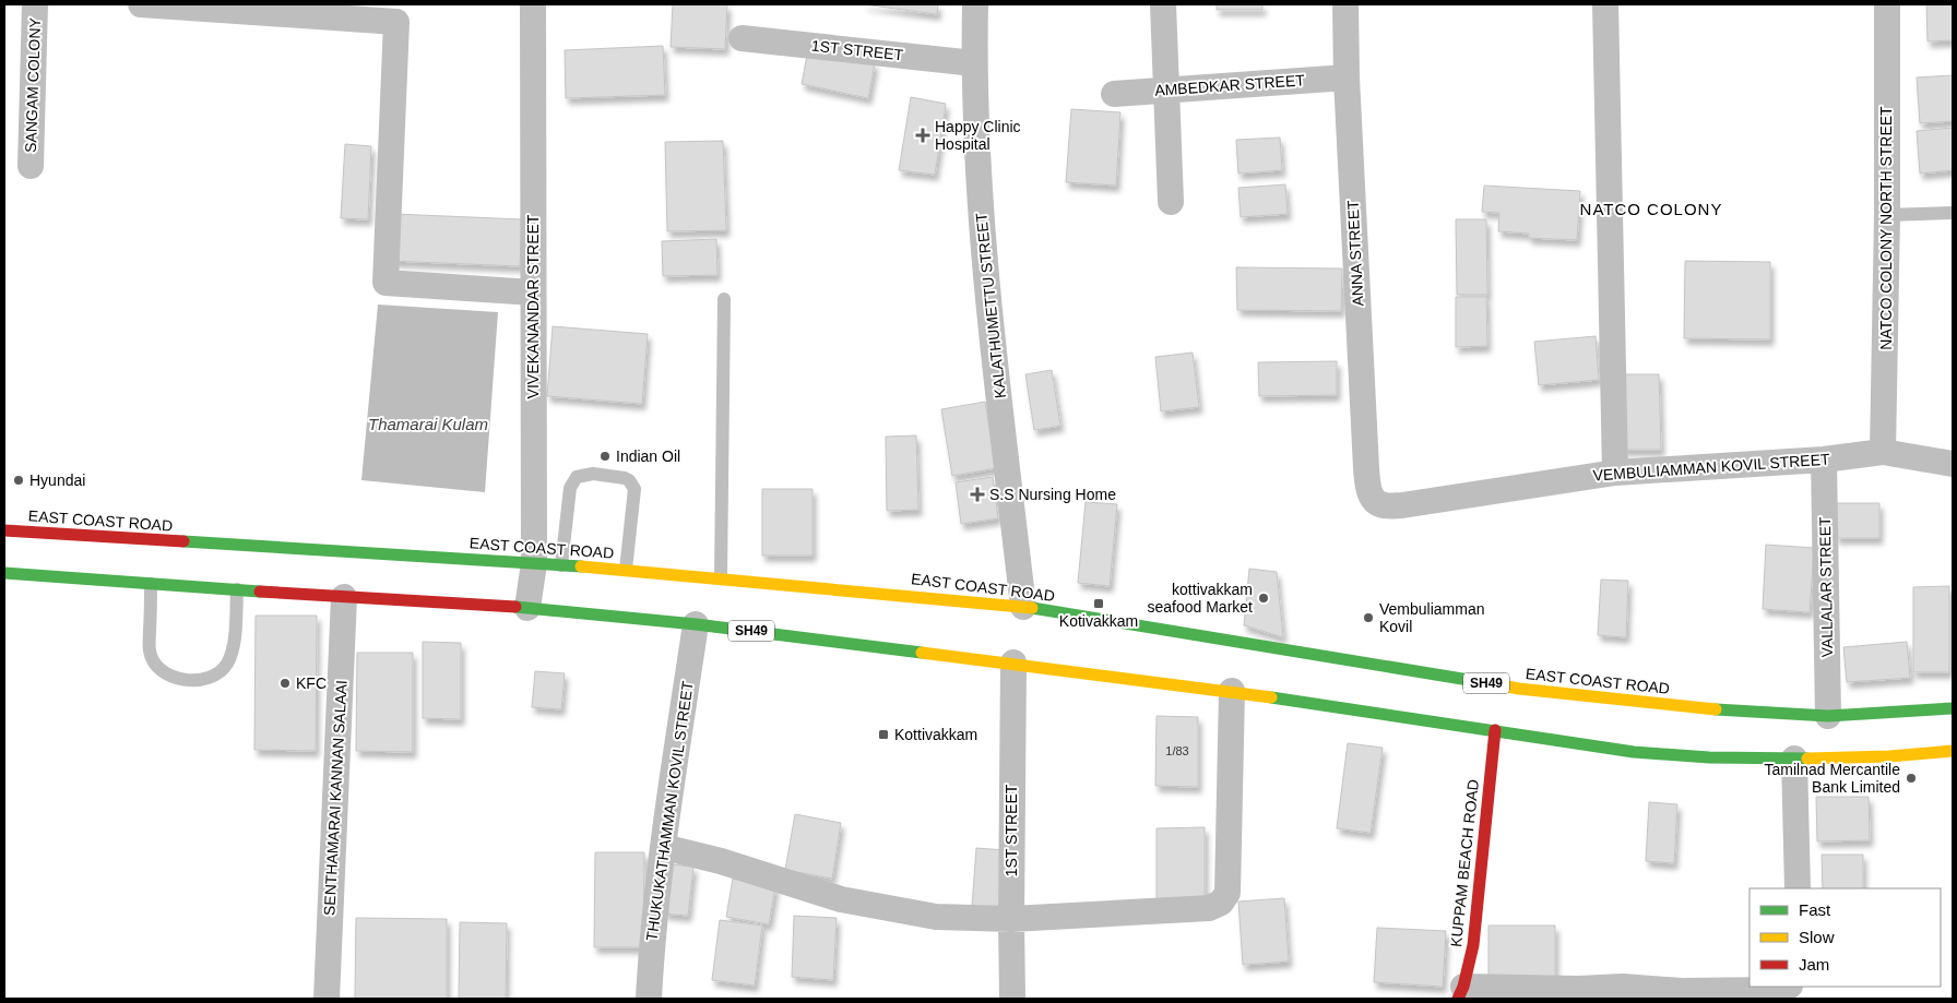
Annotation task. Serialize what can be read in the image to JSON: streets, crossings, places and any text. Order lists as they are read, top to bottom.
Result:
{
  "streets": {
    "main road": ["EAST COAST ROAD", "SH49", "KUPPAM BEACH ROAD"],
    "street": [
      "1ST STREET",
      "SANGAM COLONY",
      "AMBEDKAR STREET",
      "NATCO COLONY NORTH STREET",
      "ANNA STREET",
      "KALATHUMETTU STREET",
      "VIVEKANANDAR STREET",
      "VEMBULIAMMAN KOVIL STREET",
      "VALLALAR STREET",
      "SENTHAMARAI KANNAN SALAAI",
      "THUKUKATHAMMAN KOVIL STREET"
    ]
  },
  "crossings": [
    ["1ST STREET", "KALATHUMETTU STREET"],
    ["1ST STREET", "SH49"],
    ["AMBEDKAR STREET", "ANNA STREET"],
    ["NATCO COLONY NORTH STREET", "VEMBULIAMMAN KOVIL STREET"],
    ["ANNA STREET", "VEMBULIAMMAN KOVIL STREET"],
    ["KALATHUMETTU STREET", "EAST COAST ROAD"],
    ["VIVEKANANDAR STREET", "EAST COAST ROAD"],
    ["VIVEKANANDAR STREET", "SH49"],
    ["VEMBULIAMMAN KOVIL STREET", "VALLALAR STREET"],
    ["EAST COAST ROAD", "VALLALAR STREET"],
    ["SH49", "SENTHAMARAI KANNAN SALAAI"],
    ["SH49", "THUKUKATHAMMAN KOVIL STREET"],
    ["SH49", "KUPPAM BEACH ROAD"]
  ],
  "districts": ["NATCO COLONY"],
  "water": ["Thamarai Kulam"],
  "places": {
    "health": ["Happy Clinic Hospital", "S.S Nursing Home"],
    "other": [
      "Indian Oil",
      "Hyundai",
      "kottivakkam seafood Market",
      "Vembuliamman Kovil",
      "KFC",
      "Tamilnad Mercantile Bank Limited"
    ],
    "transit": ["Kotivakkam", "Kottivakkam"]
  },
  "house_numbers": ["1/83"],
  "legend": ["Fast", "Slow", "Jam"]
}
